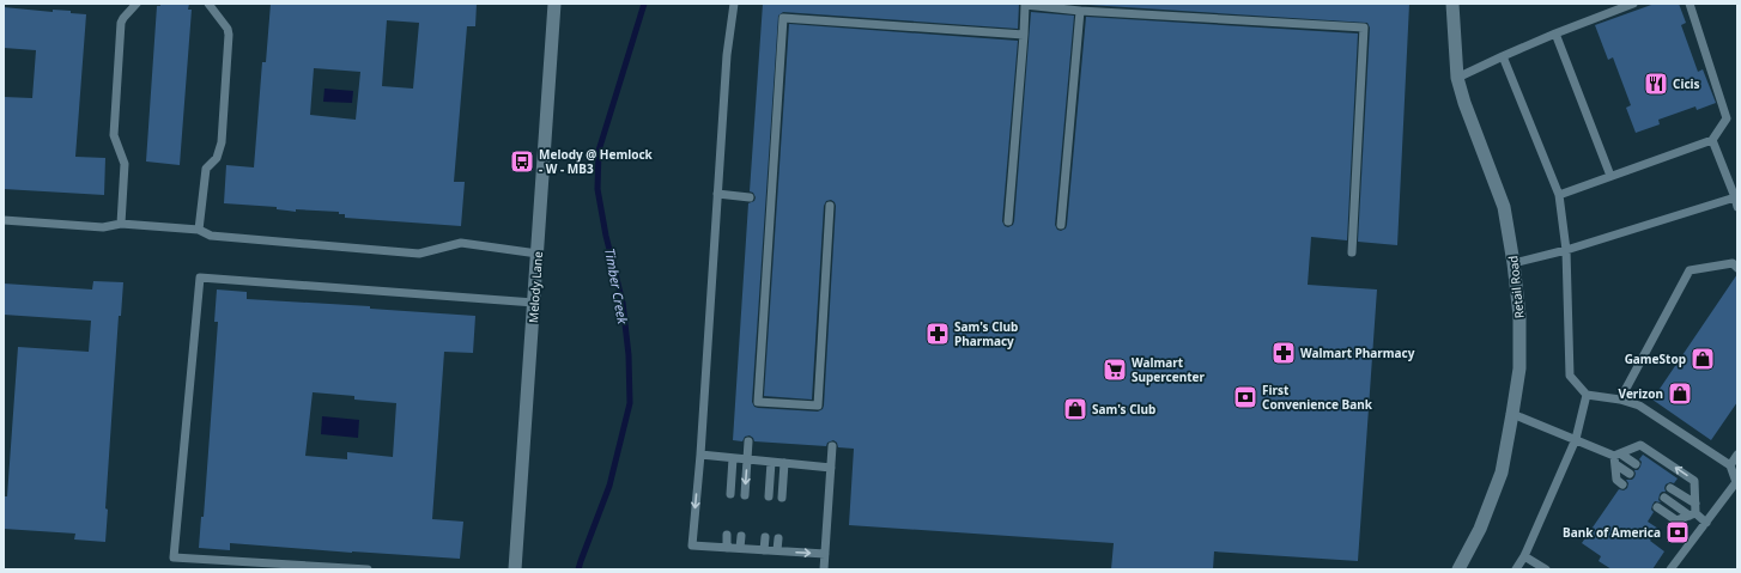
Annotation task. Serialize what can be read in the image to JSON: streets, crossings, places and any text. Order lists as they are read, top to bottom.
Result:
{
  "streets": {
    "street": ["Melody Lane", "Retail Road"]
  },
  "water": ["Timber Creek"],
  "places": {
    "restaurant": ["Cicis"],
    "bus stop": ["Melody @ Hemlock - W - MB3"],
    "pharmacy": ["Sam's Club Pharmacy", "Walmart Pharmacy"],
    "shop": ["GameStop", "Verizon", "Sam's Club"],
    "supermarket": ["Walmart Supercenter"],
    "bank": ["First Convenience Bank", "Bank of America"]
  }
}
